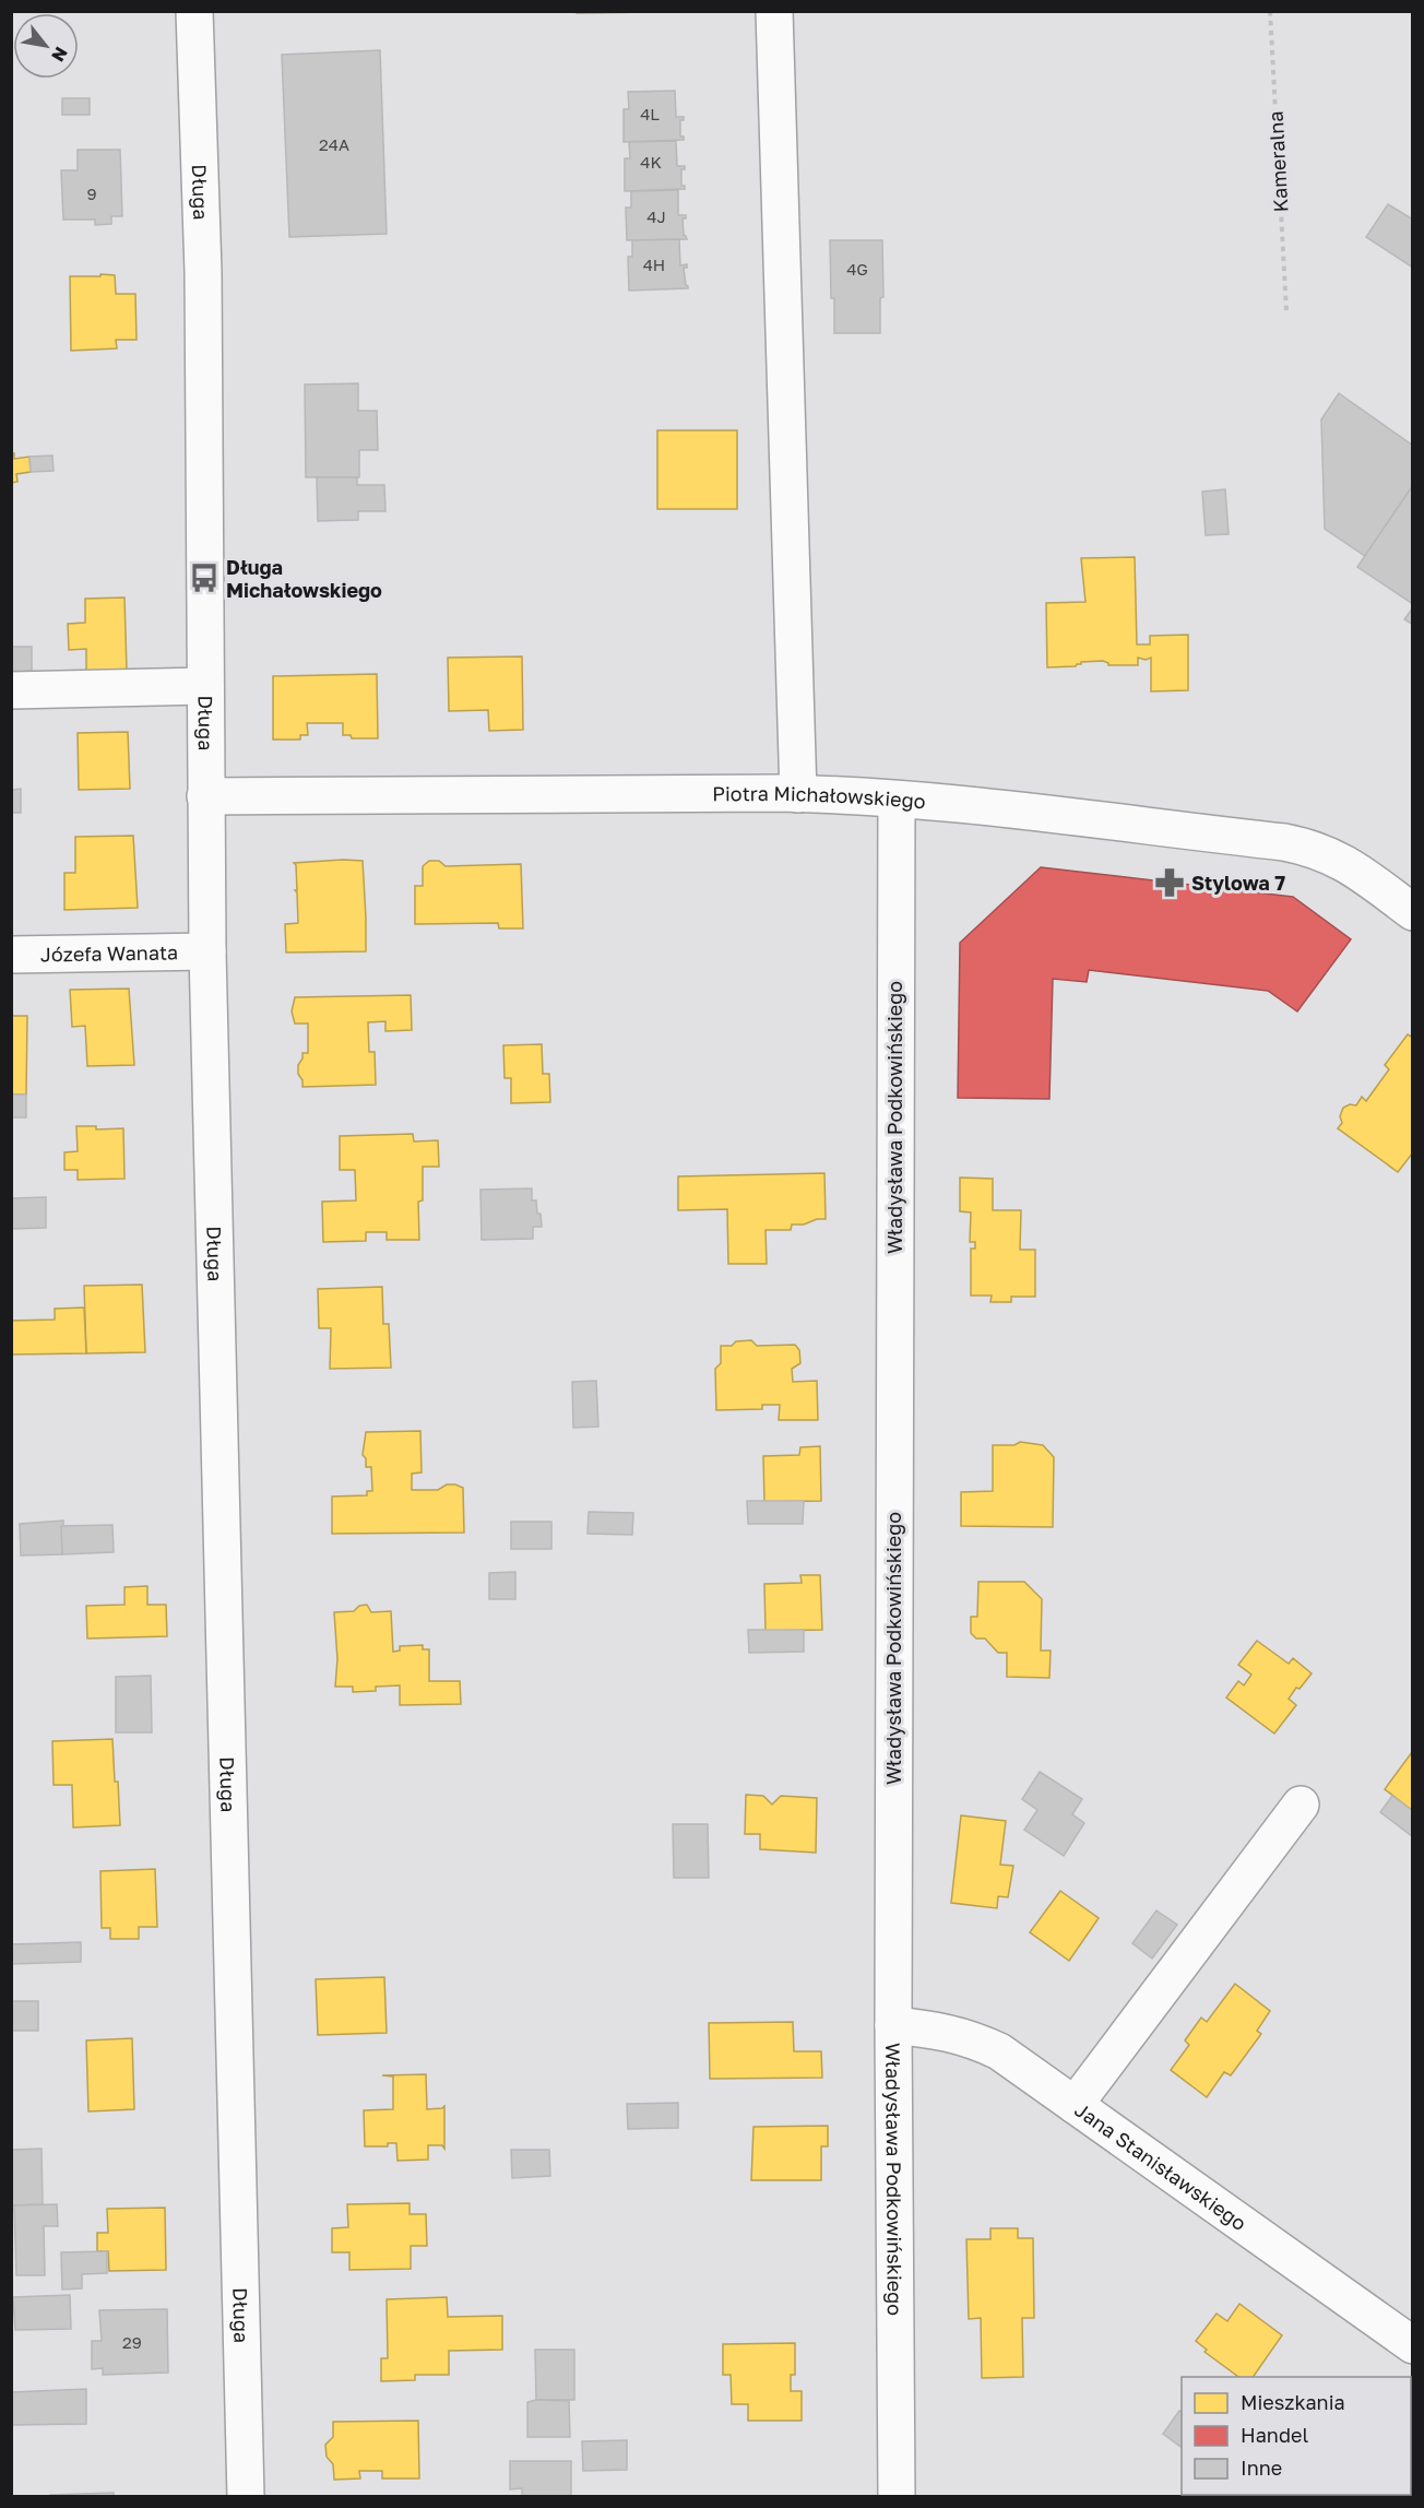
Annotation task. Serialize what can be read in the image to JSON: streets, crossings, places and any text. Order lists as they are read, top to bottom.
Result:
{
  "streets": {
    "street": [
      "Długa",
      "Piotra Michałowskiego",
      "Józefa Wanata",
      "Władysława Podkowińskiego",
      "Jana Stanisławskiego"
    ],
    "path": ["Kameralna"]
  },
  "crossings": [
    ["Długa", "Piotra Michałowskiego"],
    ["Długa", "Józefa Wanata"],
    ["Piotra Michałowskiego", "Władysława Podkowińskiego"],
    ["Władysława Podkowińskiego", "Jana Stanisławskiego"]
  ],
  "places": {
    "bus stop": ["Długa Michałowskiego"],
    "pharmacy": ["Stylowa 7"]
  },
  "house_numbers": [
    "4L",
    "24A",
    "4K",
    "9",
    "4J",
    "4H",
    "4G",
    "29"
  ],
  "legend": ["Mieszkania", "Handel", "Inne"],
  "north": "bottom right"
}
